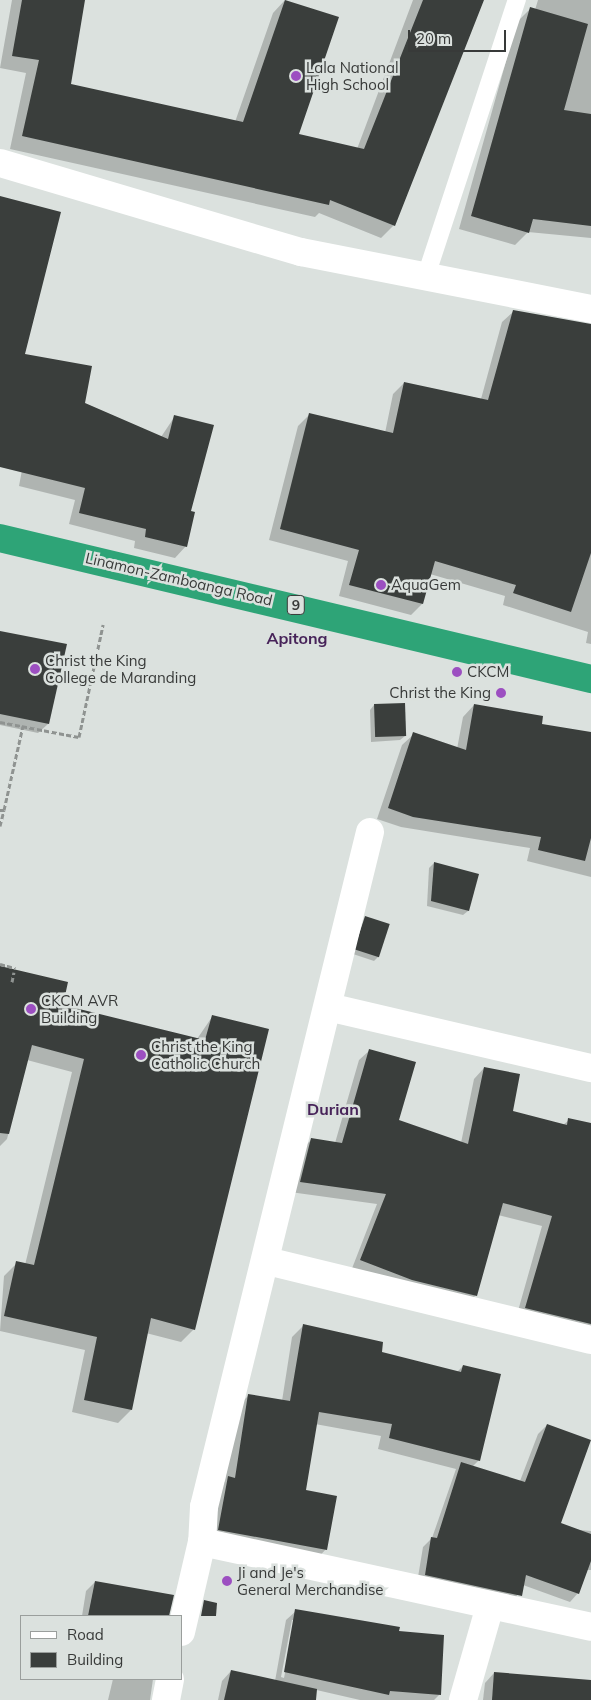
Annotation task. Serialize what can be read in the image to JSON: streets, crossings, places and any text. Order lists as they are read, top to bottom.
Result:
{
  "streets": {
    "highway": ["Linamon-Zamboanga Road", "9"]
  },
  "districts": ["Apitong", "Durian"],
  "places": [
    "Lala National High School",
    "AquaGem",
    "Christ the King College de Maranding",
    "CKCM",
    "Christ the King",
    "CKCM AVR Building",
    "Christ the King Catholic Church",
    "Ji and Je's General Merchandise"
  ],
  "legend": ["Road", "Building"],
  "scale_bar": "20 m"
}
